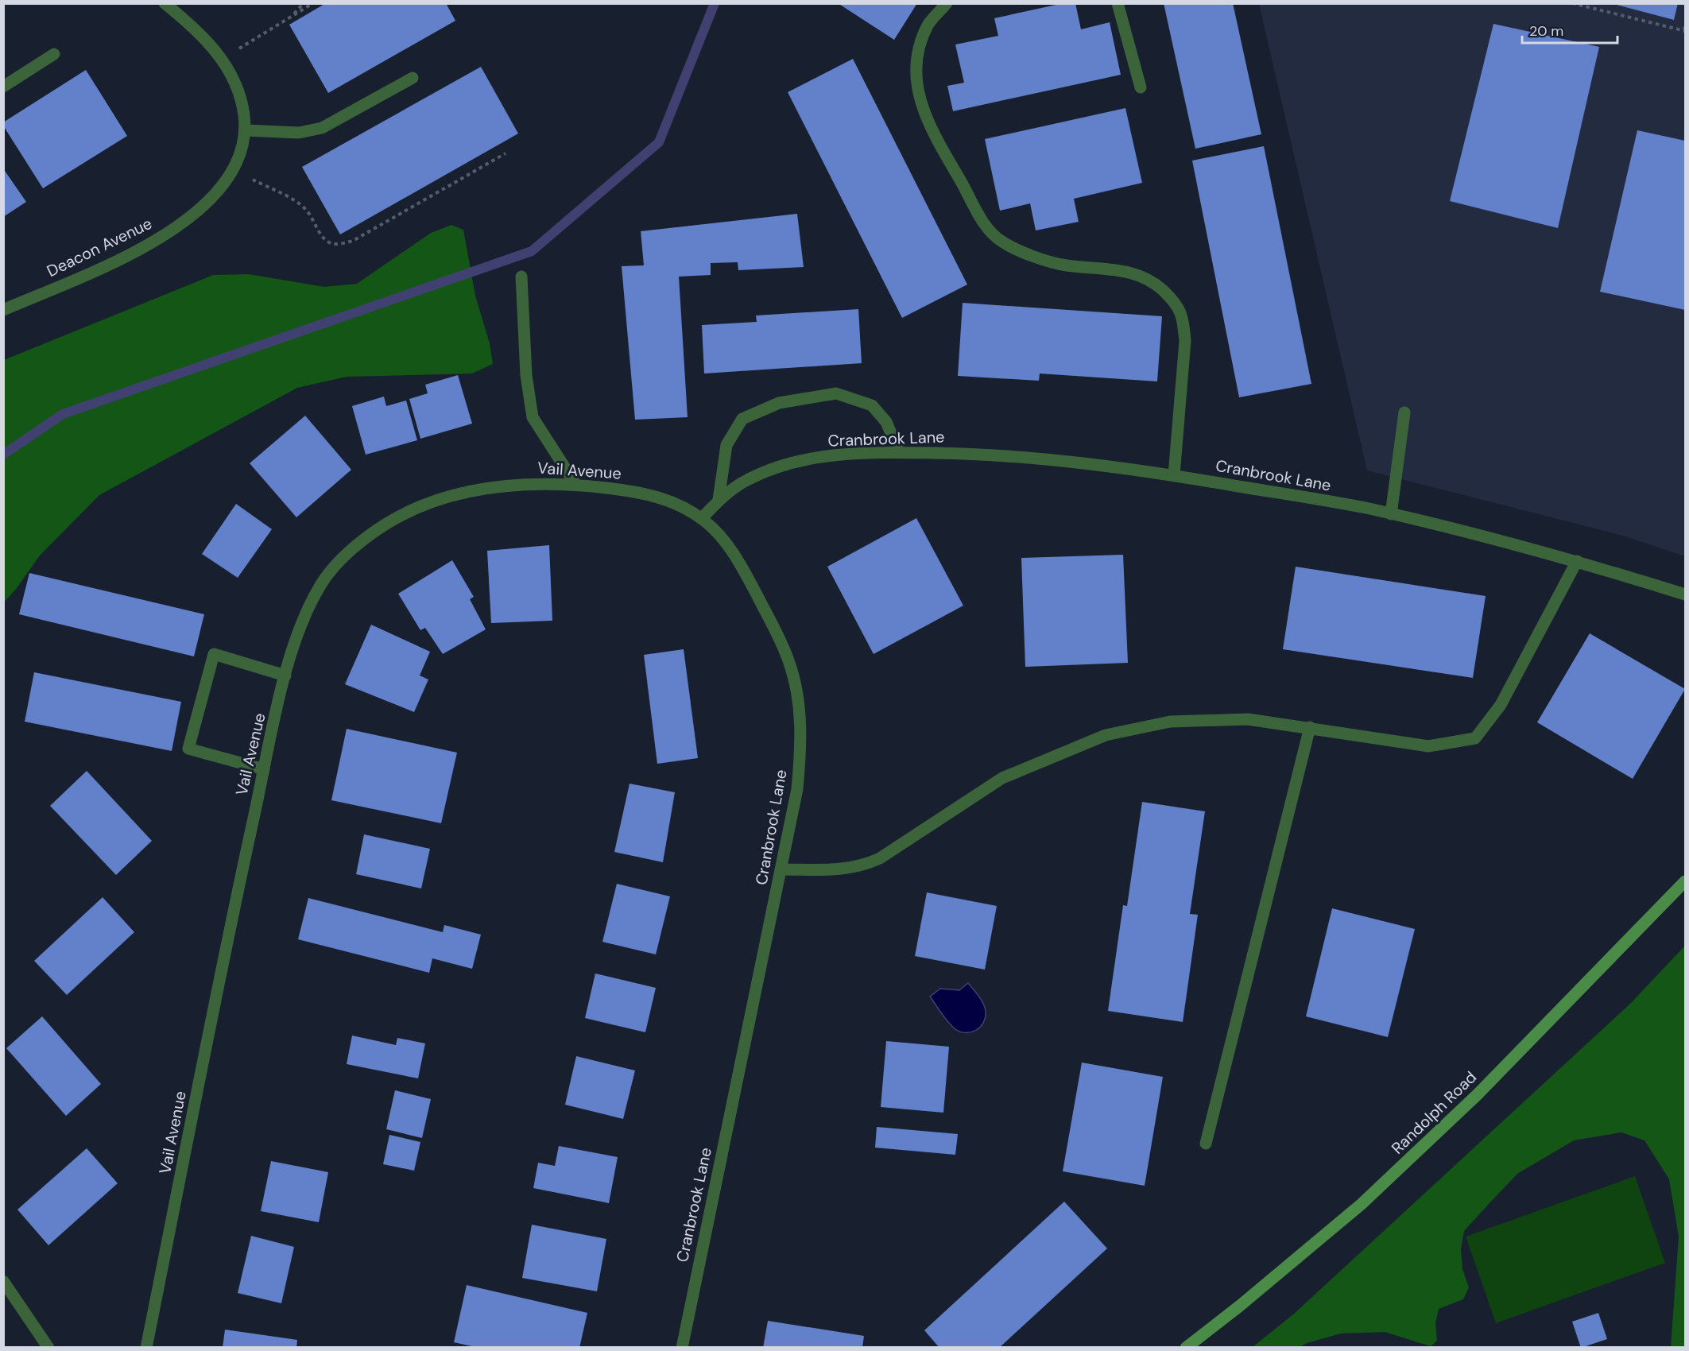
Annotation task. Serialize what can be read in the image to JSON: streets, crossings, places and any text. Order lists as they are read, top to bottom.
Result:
{
  "streets": {
    "main road": ["Randolph Road"],
    "street": ["Deacon Avenue", "Cranbrook Lane", "Vail Avenue"]
  },
  "crossings": [
    ["Cranbrook Lane", "Vail Avenue"]
  ],
  "scale_bar": "20 m"
}
